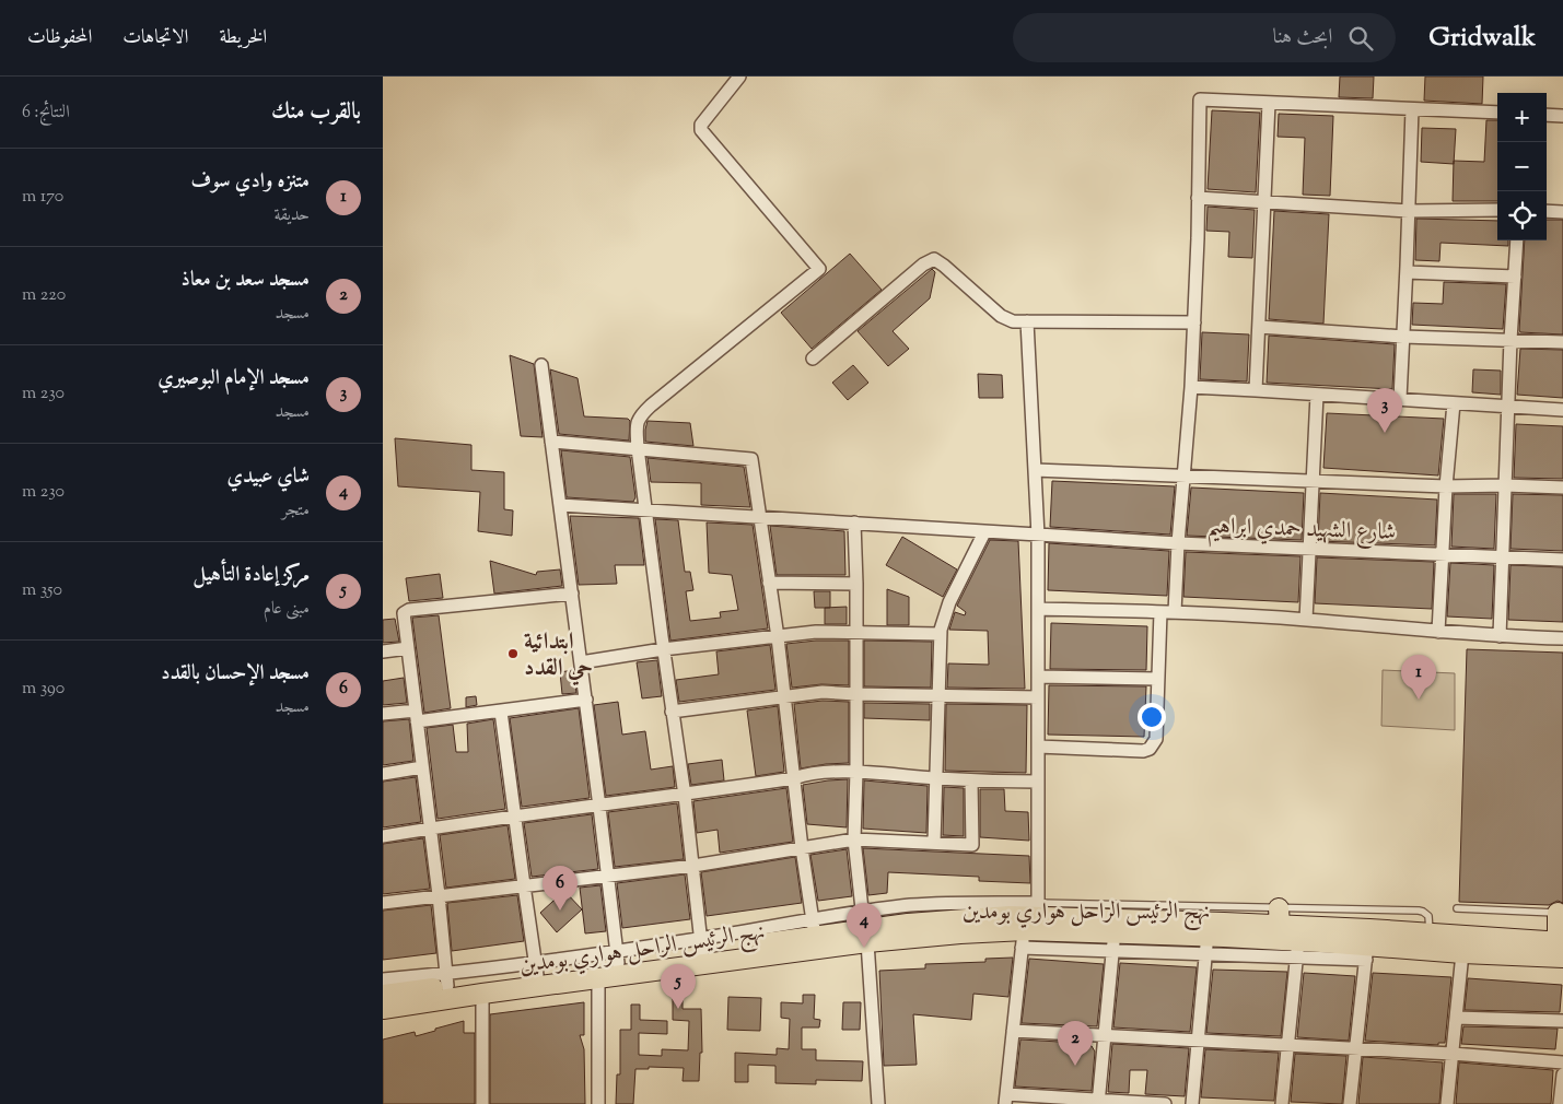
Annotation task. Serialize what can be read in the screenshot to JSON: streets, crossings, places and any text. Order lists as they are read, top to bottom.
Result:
{
  "streets": {
    "main road": ["نهج الرئيس الراحل هواري بومدين"],
    "street": ["شارع الشهيد حمدي ابراهيم"]
  },
  "places": ["ابتدائية حي القدد"],
  "page": {
    "header": "Gridwalk",
    "search": "ابحث هنا",
    "nav": ["الخريطة", "الاتجاهات", "المحفوظات"],
    "heading": ["بالقرب منك", "النتائج: 6"],
    "map_buttons": ["+", "−"],
    "list": [
      {
        "mark": "1",
        "name": "متنزه وادي سوف",
        "note": "حديقة",
        "value": "170 m"
      },
      {
        "mark": "2",
        "name": "مسجد سعد بن معاذ",
        "note": "مسجد",
        "value": "220 m"
      },
      {
        "mark": "3",
        "name": "مسجد الإمام البوصيري",
        "note": "مسجد",
        "value": "230 m"
      },
      {
        "mark": "4",
        "name": "شاي عبيدي",
        "note": "متجر",
        "value": "230 m"
      },
      {
        "mark": "5",
        "name": "مركز إعادة التأهيل",
        "note": "مبنى عام",
        "value": "350 m"
      },
      {
        "mark": "6",
        "name": "مسجد الإحسان بالقدد",
        "note": "مسجد",
        "value": "390 m"
      }
    ],
    "pins": [
      "3",
      "1",
      "6",
      "4",
      "5",
      "2"
    ]
  }
}
